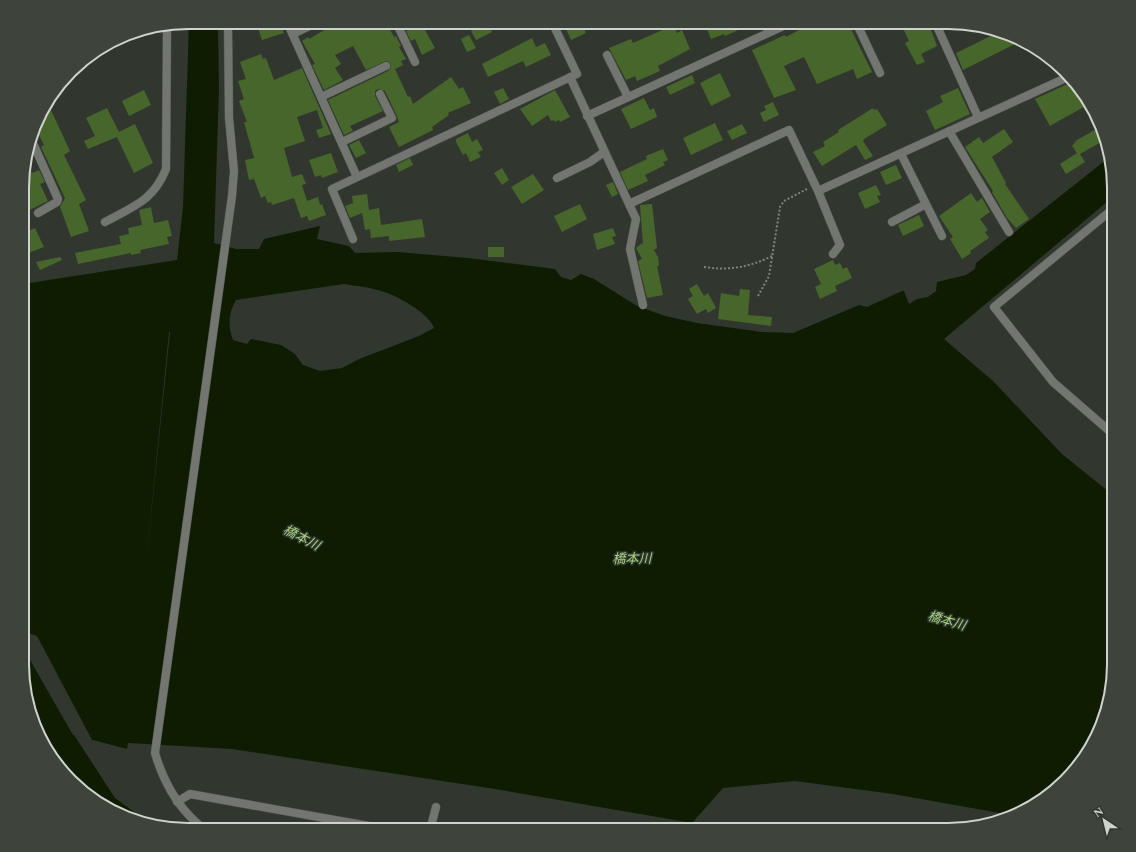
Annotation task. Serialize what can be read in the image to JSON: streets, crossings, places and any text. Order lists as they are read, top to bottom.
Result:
{
  "water": ["橋本川"],
  "north": "top left"
}
